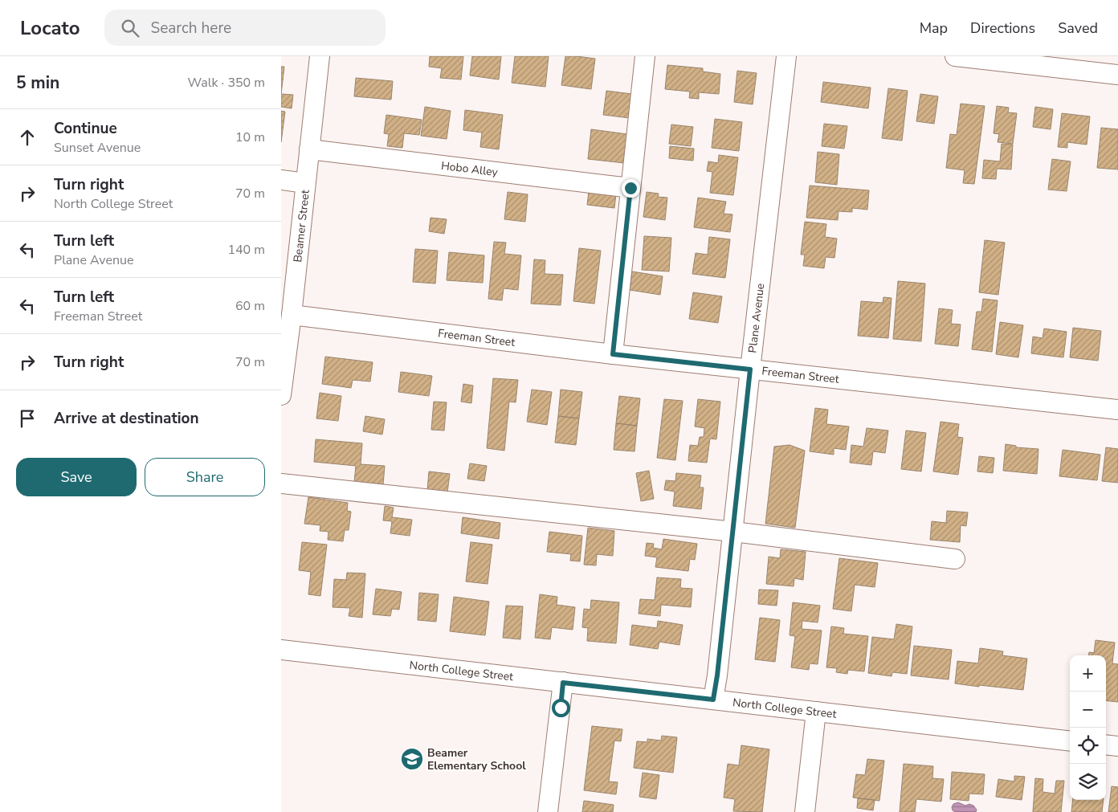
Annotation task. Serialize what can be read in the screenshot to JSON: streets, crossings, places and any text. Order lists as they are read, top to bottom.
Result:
{
  "streets": {
    "street": [
      "Hobo Alley",
      "Beamer Street",
      "Plane Avenue",
      "Freeman Street",
      "North College Street"
    ]
  },
  "crossings": [
    ["Hobo Alley", "Beamer Street"],
    ["Beamer Street", "Freeman Street"],
    ["Plane Avenue", "Freeman Street"],
    ["Plane Avenue", "North College Street"]
  ],
  "places": {
    "school or university": ["Beamer Elementary School"]
  },
  "page": {
    "header": "Locato",
    "search": "Search here",
    "nav": ["Map", "Directions", "Saved"],
    "heading": ["5 min", "Walk · 350 m"],
    "list": [
      ["Continue", "Sunset Avenue", "10 m"],
      ["Turn right", "North College Street", "70 m"],
      ["Turn left", "Plane Avenue", "140 m"],
      ["Turn left", "Freeman Street", "60 m"],
      ["Turn right", "70 m"],
      "Arrive at destination"
    ],
    "buttons": ["Save", "Share"],
    "map_buttons": ["+", "−"]
  }
}
